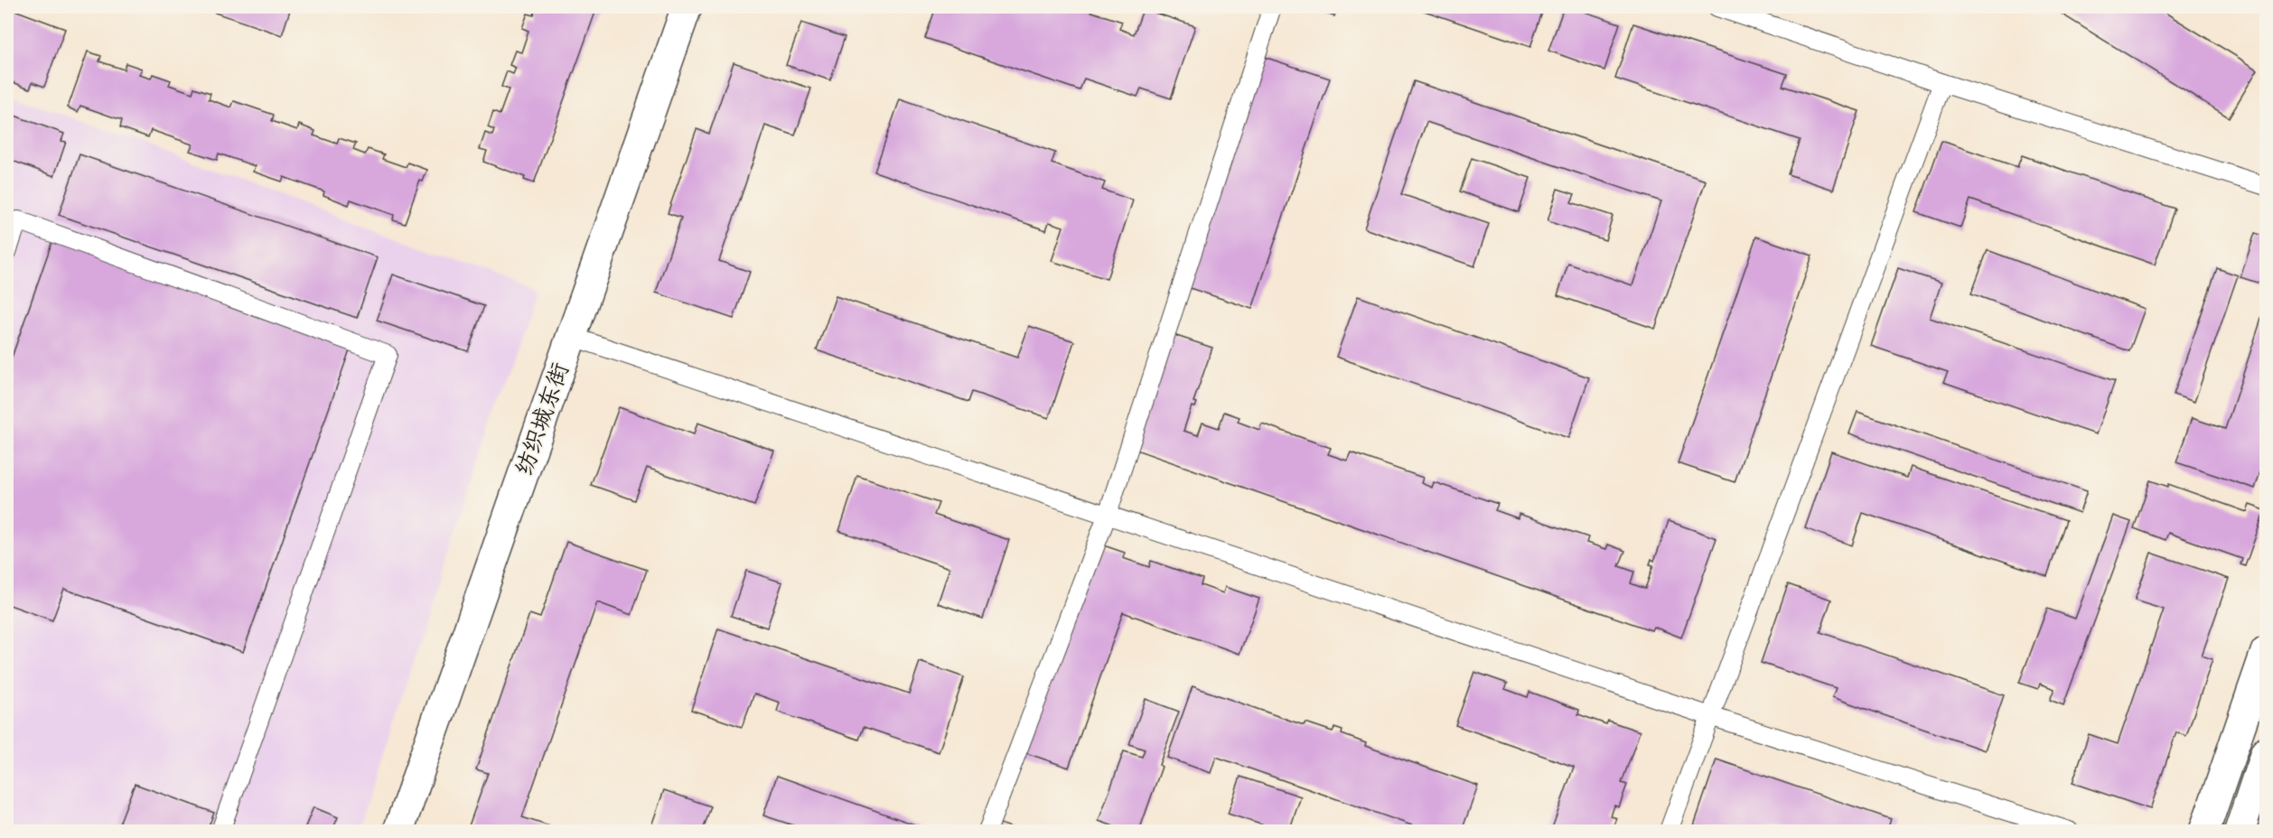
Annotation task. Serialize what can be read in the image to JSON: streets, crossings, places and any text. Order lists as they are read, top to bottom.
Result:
{
  "streets": {
    "street": ["纺织城东街"]
  }
}
